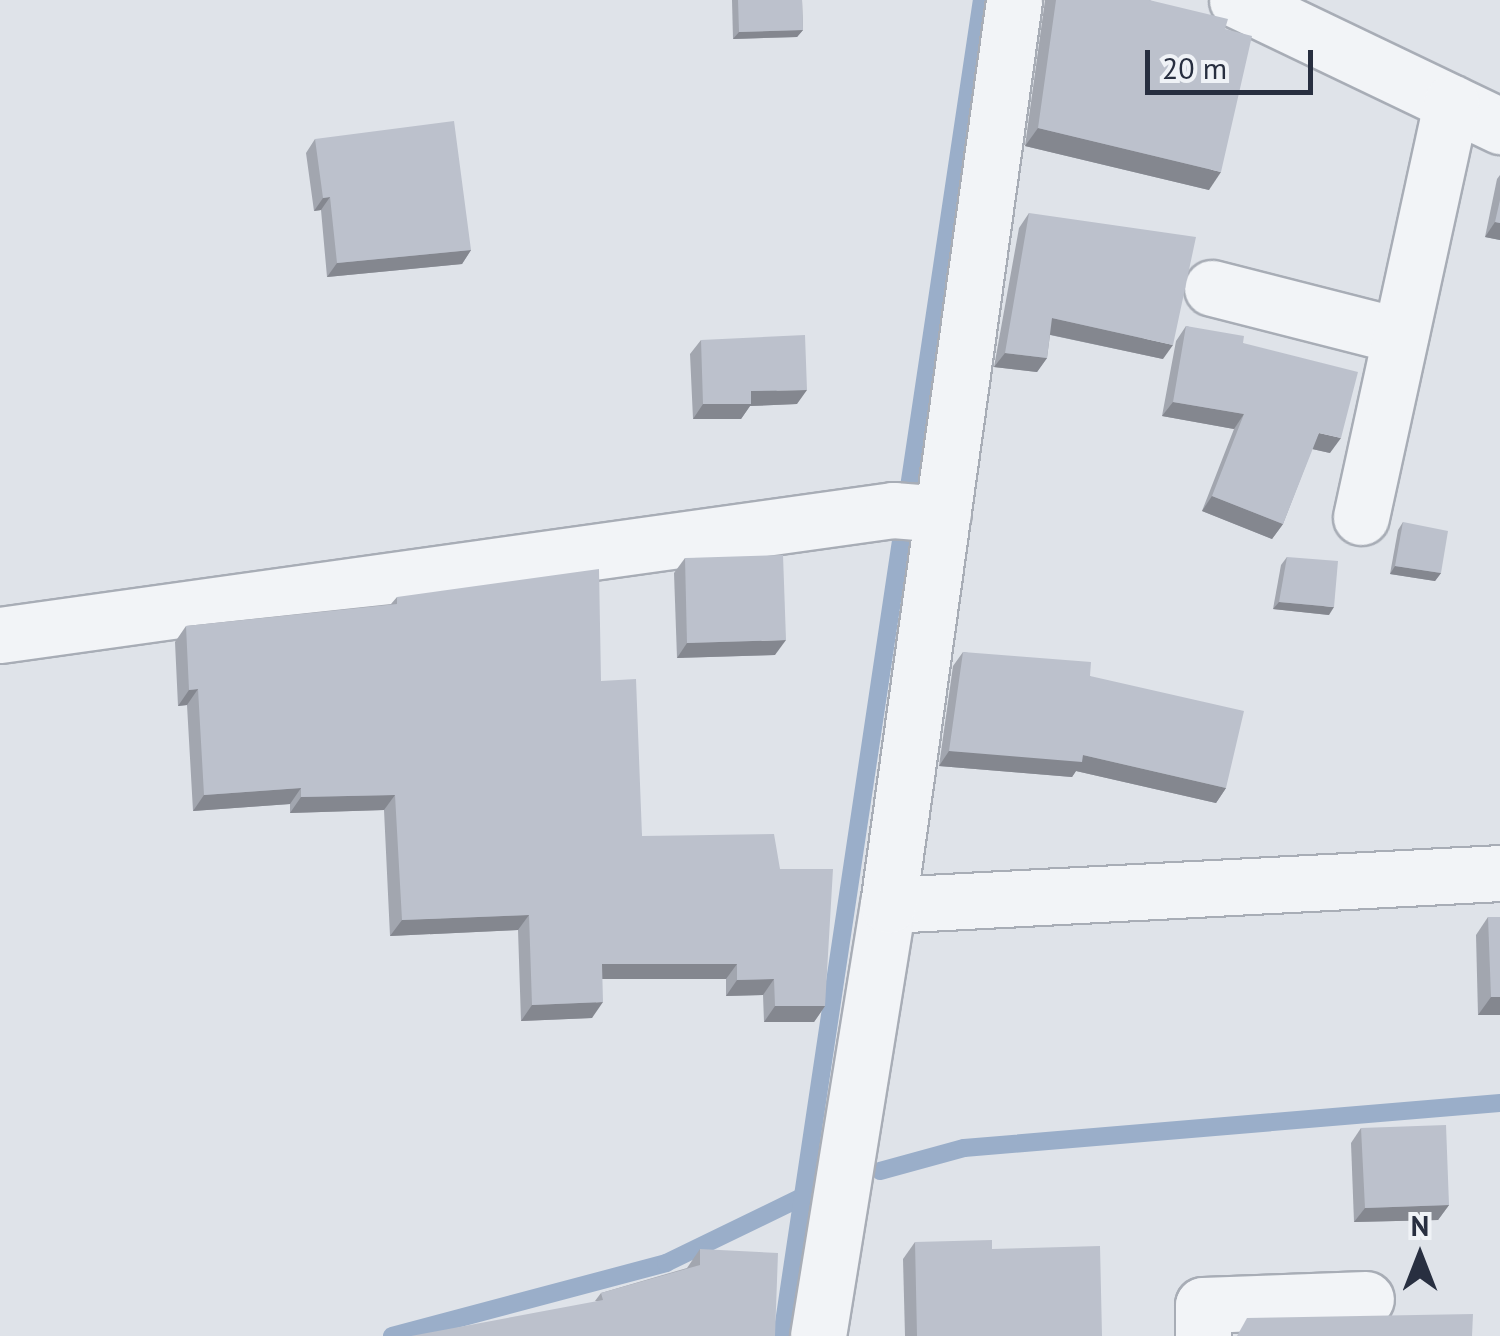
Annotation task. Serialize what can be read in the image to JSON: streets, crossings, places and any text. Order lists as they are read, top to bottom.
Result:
{
  "scale_bar": "20 m",
  "north": "top"
}
